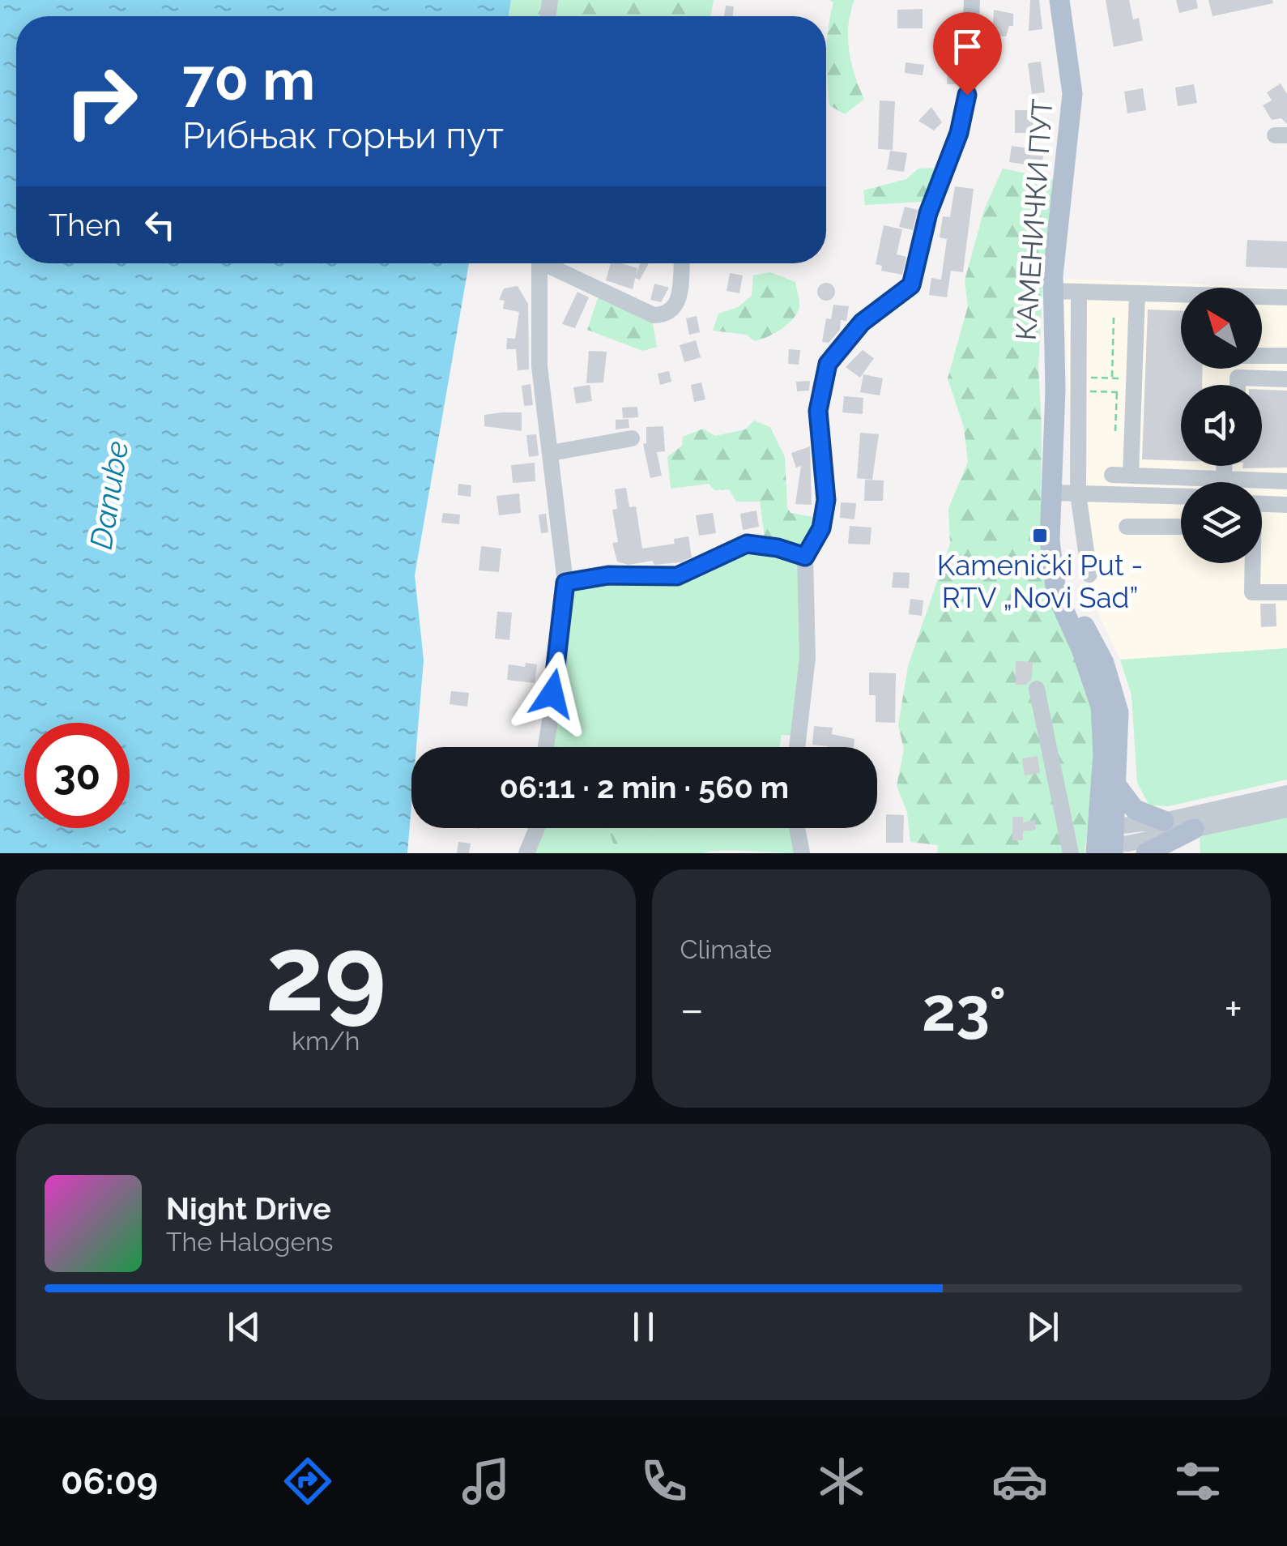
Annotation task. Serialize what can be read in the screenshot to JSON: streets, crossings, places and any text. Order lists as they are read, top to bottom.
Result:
{
  "streets": {
    "main road": ["КАМЕНИЧКИ ПУТ"]
  },
  "water": ["Danube"],
  "places": {
    "transit": ["Kamenički Put - RTV „Novi Sad”"]
  },
  "north": "top left",
  "page": {
    "turn": ["70 m", "Рибњак горњи пут"],
    "then": "Then",
    "limit": "30",
    "trip": "06:11 · 2 min · 560 m",
    "tile": [
      ["29", "km/h"],
      "Climate"
    ],
    "heat": ["−", "23°", "+"],
    "song": ["Night Drive", "The Halogens"],
    "tabs": "06:09"
  }
}
